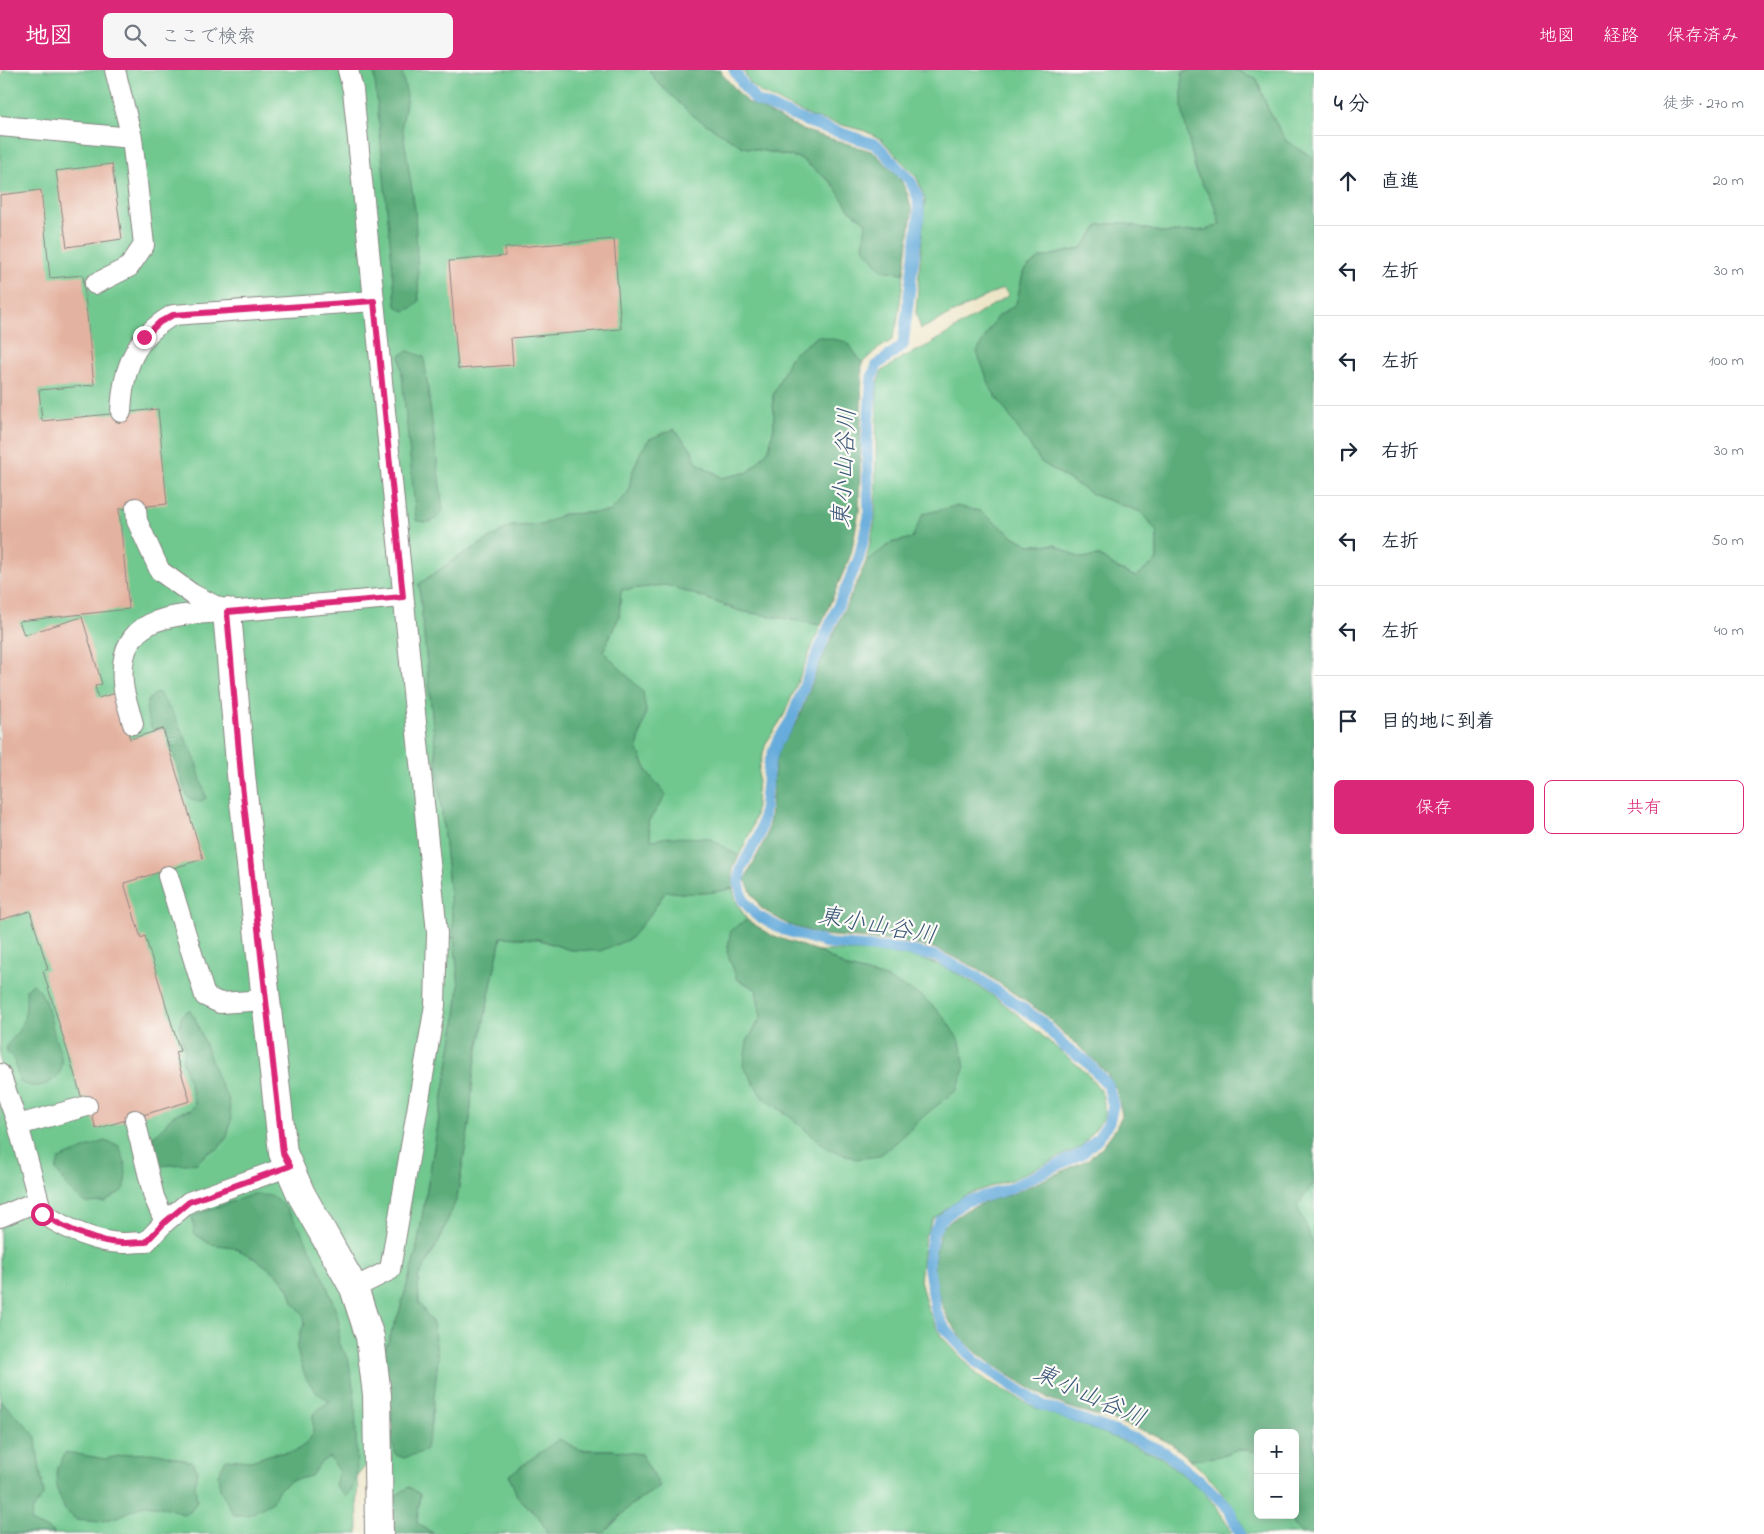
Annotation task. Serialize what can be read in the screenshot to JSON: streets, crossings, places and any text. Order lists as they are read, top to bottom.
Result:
{
  "water": ["東小山谷川"],
  "page": {
    "header": "地図",
    "search": "ここで検索",
    "nav": ["地図", "経路", "保存済み"],
    "heading": ["4 分", "徒歩 · 270 m"],
    "list": [
      ["直進", "20 m"],
      ["左折", "30 m"],
      ["左折", "100 m"],
      ["右折", "30 m"],
      ["左折", "50 m"],
      ["左折", "40 m"],
      "目的地に到着"
    ],
    "buttons": ["保存", "共有"],
    "map_buttons": ["+", "−"]
  }
}
